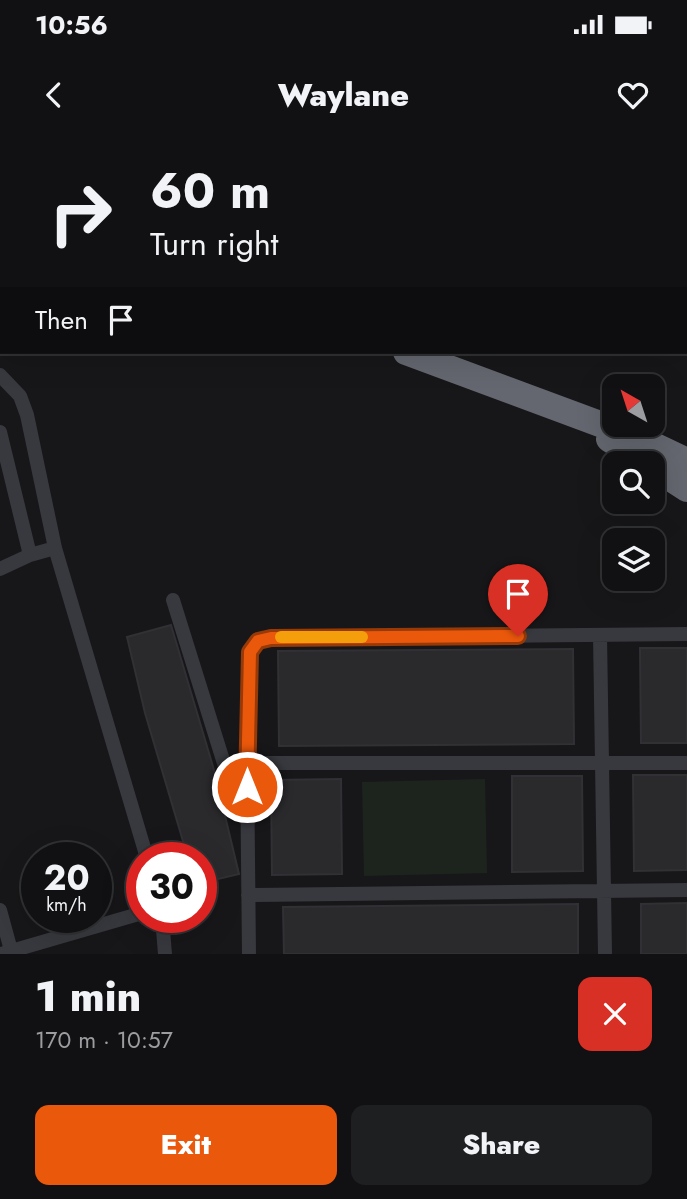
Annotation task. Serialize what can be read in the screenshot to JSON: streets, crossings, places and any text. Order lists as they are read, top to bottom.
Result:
{
  "north": "top left",
  "page": {
    "status": "10:56",
    "header": "Waylane",
    "turn": ["60 m", "Turn right"],
    "then": "Then",
    "speed": "20 km/h",
    "limit": "30",
    "heading": ["1 min", "170 m · 10:57"],
    "buttons": ["Exit", "Share"]
  }
}
